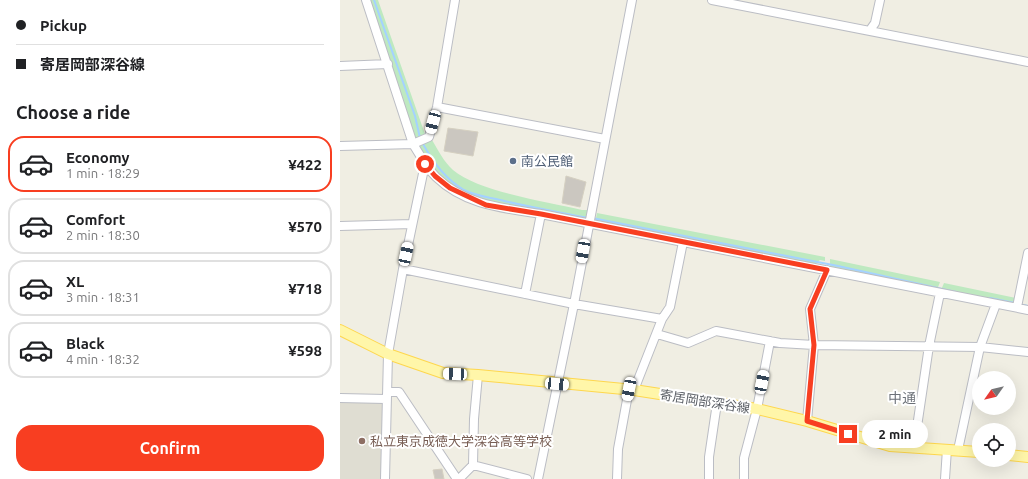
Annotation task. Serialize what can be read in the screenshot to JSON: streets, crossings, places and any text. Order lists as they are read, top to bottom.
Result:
{
  "streets": {
    "main road": ["寄居岡部深谷線"]
  },
  "districts": ["中通"],
  "places": ["南公民館", "私立東京成徳大学深谷高等学校"],
  "north": "bottom left",
  "page": {
    "banner": ["Pickup", "寄居岡部深谷線"],
    "heading": "Choose a ride",
    "list": [
      {
        "name": "Economy",
        "note": "1 min · 18:29",
        "value": "¥422"
      },
      {
        "name": "Comfort",
        "note": "2 min · 18:30",
        "value": "¥570"
      },
      {
        "name": "XL",
        "note": "3 min · 18:31",
        "value": "¥718"
      },
      {
        "name": "Black",
        "note": "4 min · 18:32",
        "value": "¥598"
      }
    ],
    "buttons": "Confirm",
    "bubble": "2 min"
  }
}
